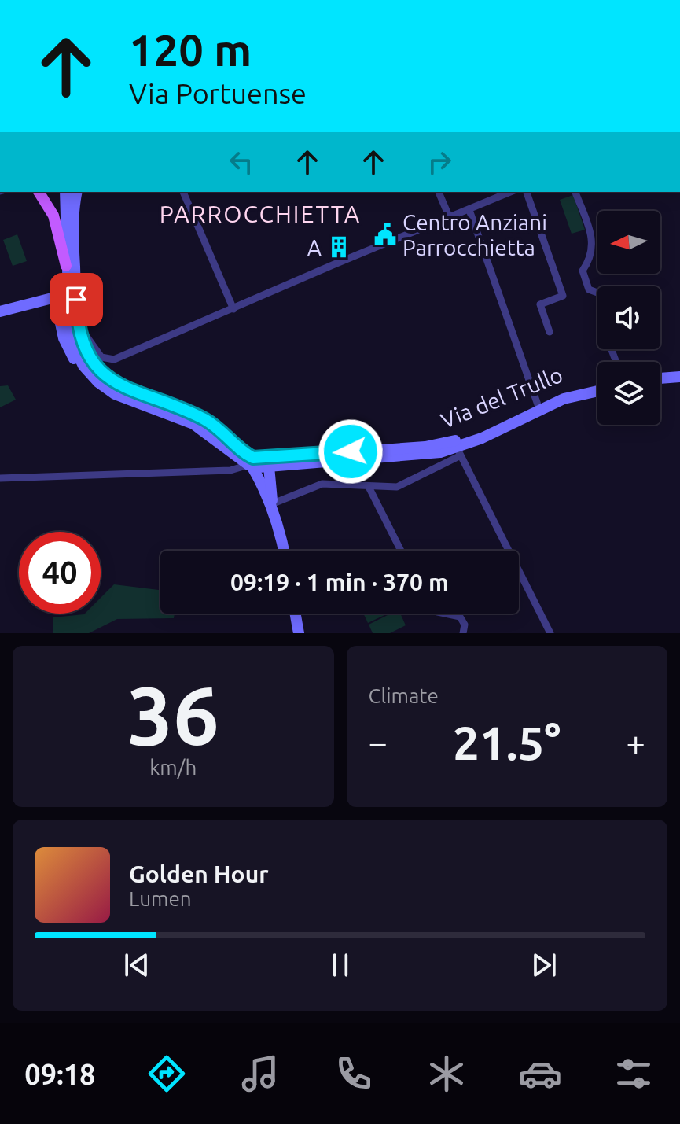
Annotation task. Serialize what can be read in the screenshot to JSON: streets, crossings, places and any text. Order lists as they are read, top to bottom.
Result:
{
  "streets": {
    "main road": ["Via del Trullo"]
  },
  "districts": ["PARROCCHIETTA"],
  "places": {
    "public building": ["Centro Anziani Parrocchietta"],
    "building": ["A"]
  },
  "north": "left",
  "page": {
    "turn": ["120 m", "Via Portuense"],
    "limit": "40",
    "trip": "09:19 · 1 min · 370 m",
    "tile": [
      ["36", "km/h"],
      "Climate"
    ],
    "heat": ["−", "21.5°", "+"],
    "song": ["Golden Hour", "Lumen"],
    "tabs": "09:18"
  }
}
